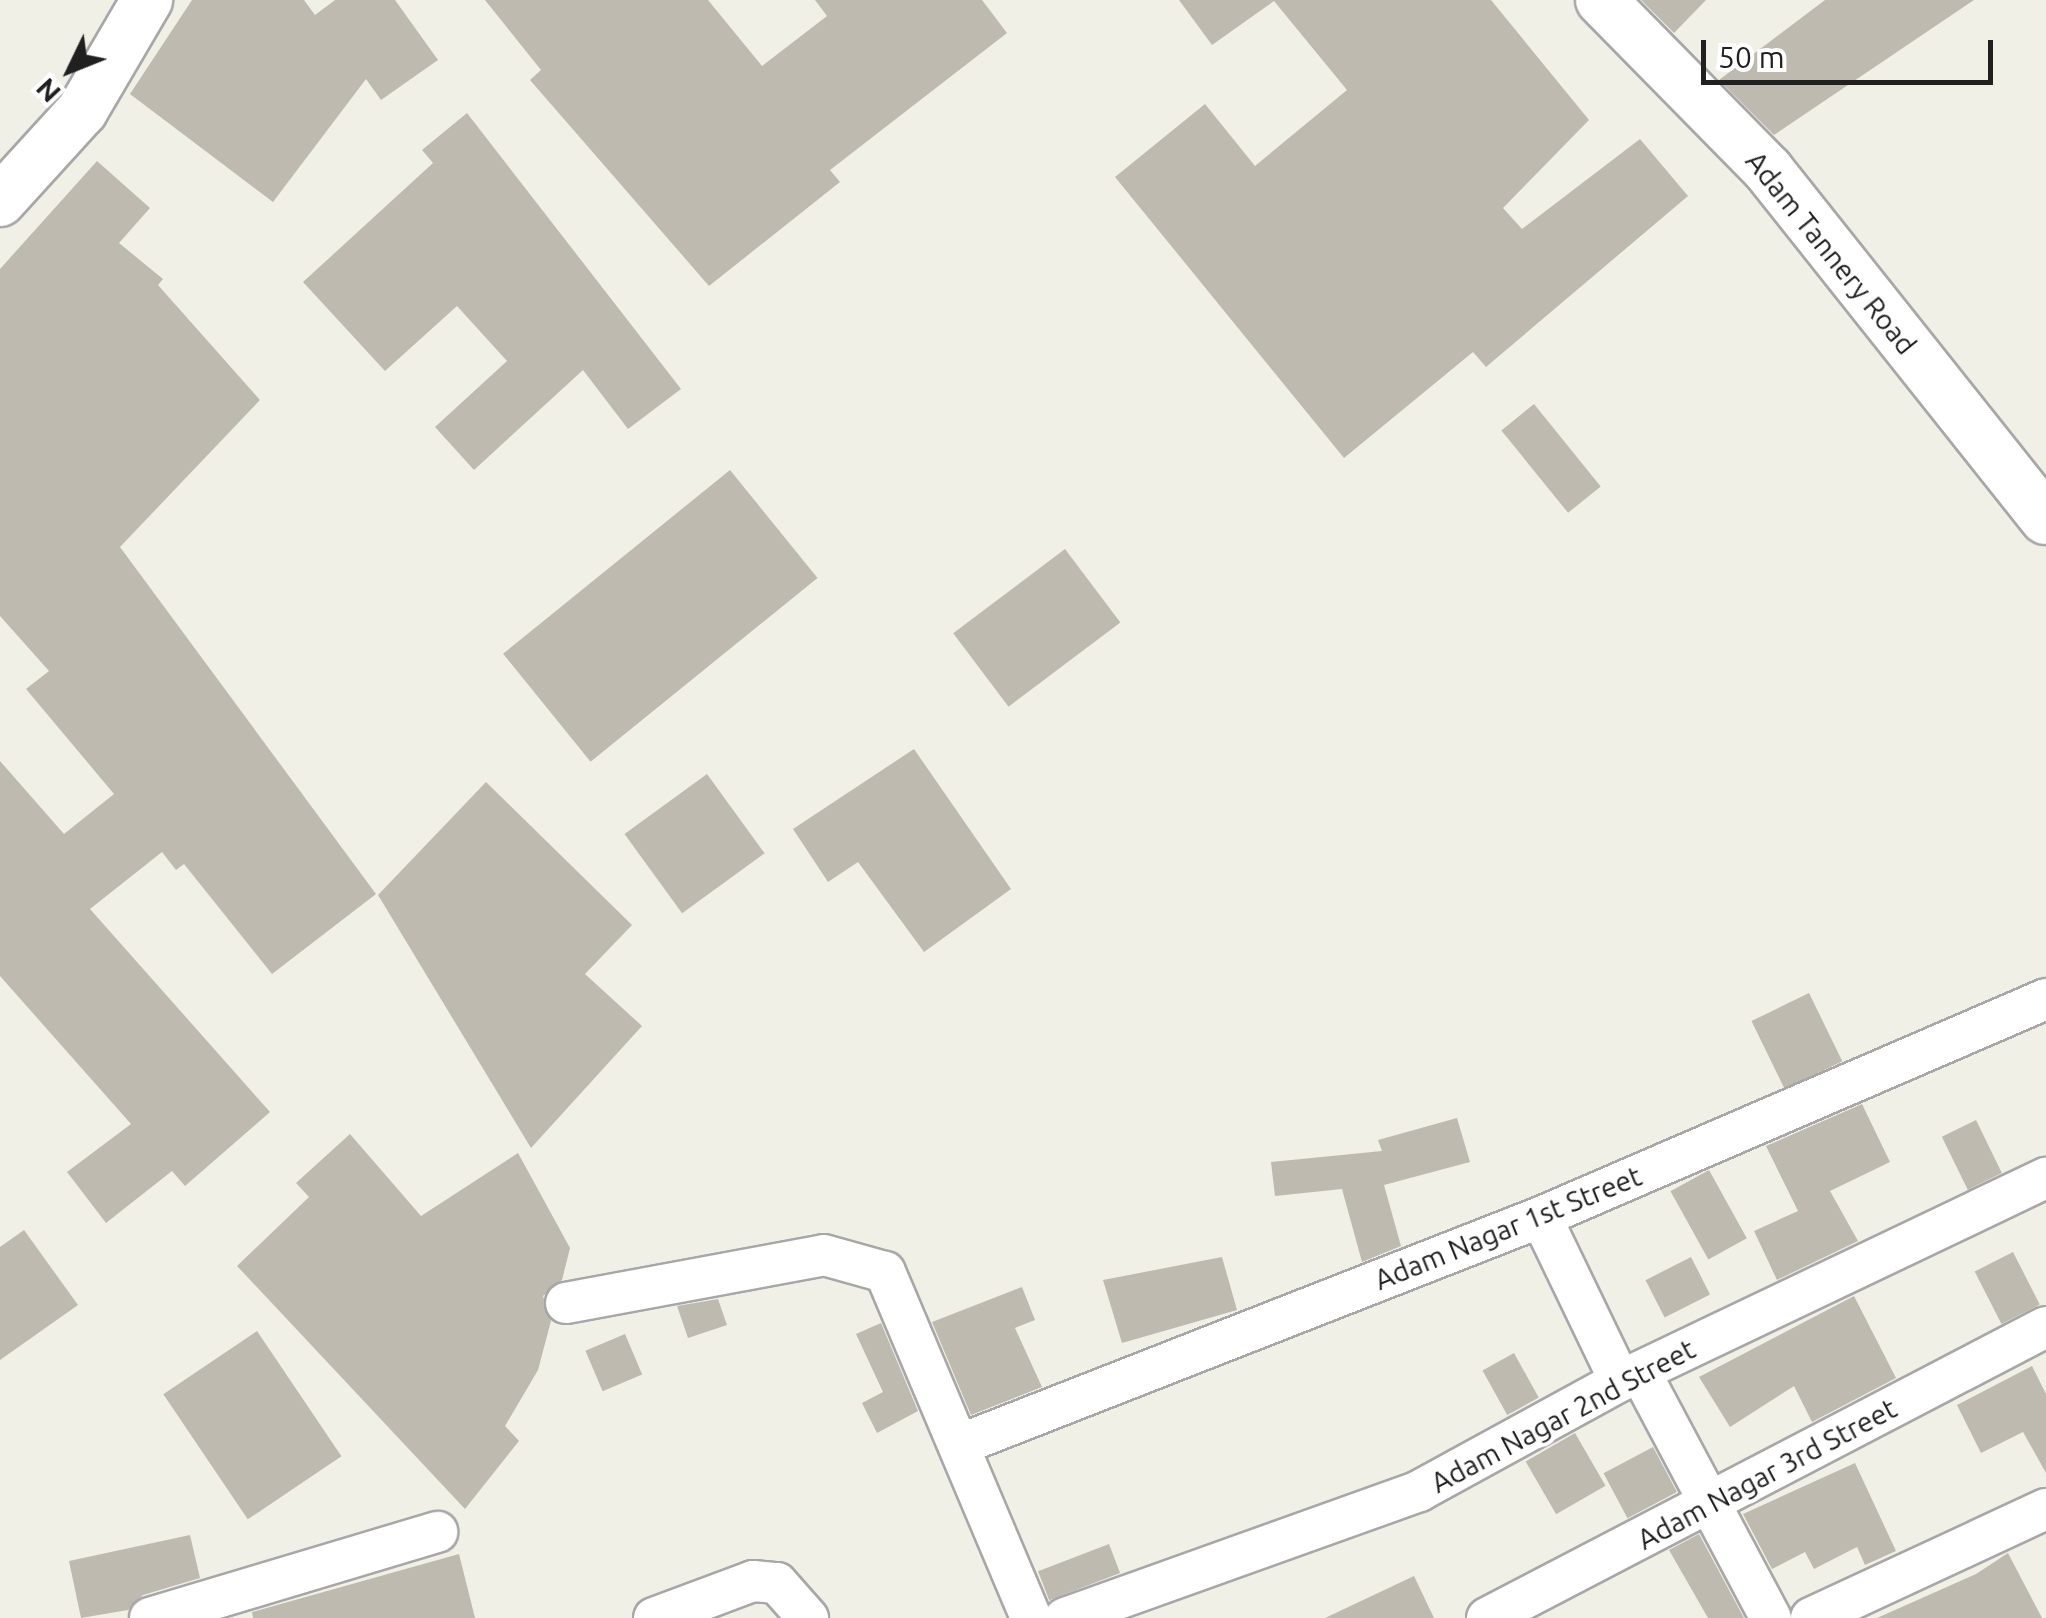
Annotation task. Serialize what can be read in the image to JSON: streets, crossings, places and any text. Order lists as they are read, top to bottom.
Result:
{
  "streets": {
    "street": [
      "Adam Tannery Road",
      "Adam Nagar 1st Street",
      "Adam Nagar 2nd Street",
      "Adam Nagar 3rd Street"
    ]
  },
  "scale_bar": "50 m",
  "north": "bottom left"
}
